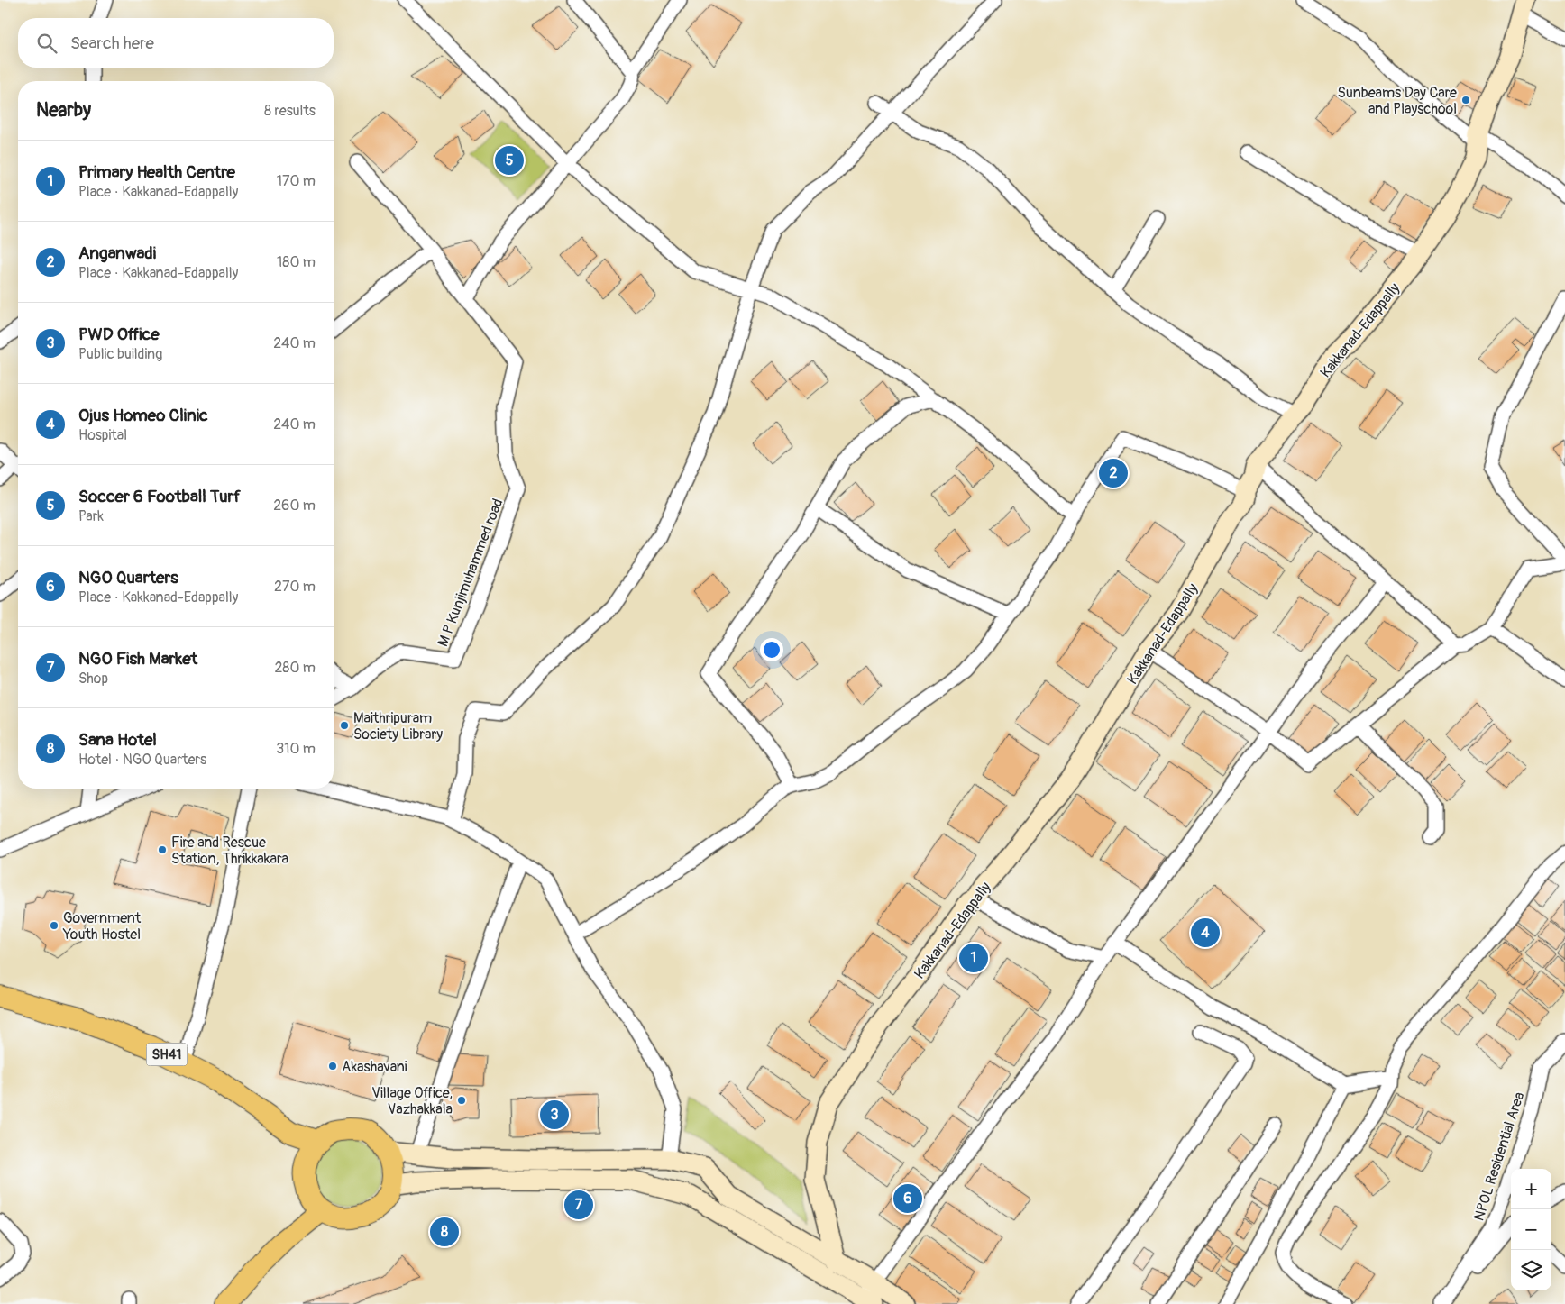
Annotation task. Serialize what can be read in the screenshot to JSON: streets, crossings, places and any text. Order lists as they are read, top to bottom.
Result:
{
  "streets": {
    "main road": ["SH41"],
    "street": ["Kakkanad-Edappally", "M P Kunjimuhammed road", "NPOL Residential Area"]
  },
  "places": [
    "Sunbeams Day Care and Playschool",
    "Maithripuram Society Library",
    "Fire and Rescue Station, Thrikkakara",
    "Government Youth Hostel",
    "Akashavani",
    "Village Office, Vazhakkala"
  ],
  "page": {
    "search": "Search here",
    "heading": ["Nearby", "8 results"],
    "list": [
      {
        "mark": "1",
        "name": "Primary Health Centre",
        "note": "Place · Kakkanad-Edappally",
        "value": "170 m"
      },
      {
        "mark": "2",
        "name": "Anganwadi",
        "note": "Place · Kakkanad-Edappally",
        "value": "180 m"
      },
      {
        "mark": "3",
        "name": "PWD Office",
        "note": "Public building",
        "value": "240 m"
      },
      {
        "mark": "4",
        "name": "Ojus Homeo Clinic",
        "note": "Hospital",
        "value": "240 m"
      },
      {
        "mark": "5",
        "name": "Soccer 6 Football Turf",
        "note": "Park",
        "value": "260 m"
      },
      {
        "mark": "6",
        "name": "NGO Quarters",
        "note": "Place · Kakkanad-Edappally",
        "value": "270 m"
      },
      {
        "mark": "7",
        "name": "NGO Fish Market",
        "note": "Shop",
        "value": "280 m"
      },
      {
        "mark": "8",
        "name": "Sana Hotel",
        "note": "Hotel · NGO Quarters",
        "value": "310 m"
      }
    ],
    "pins": [
      "5",
      "2",
      "4",
      "1",
      "3",
      "6",
      "7",
      "8"
    ],
    "map_buttons": ["+", "−"]
  }
}
